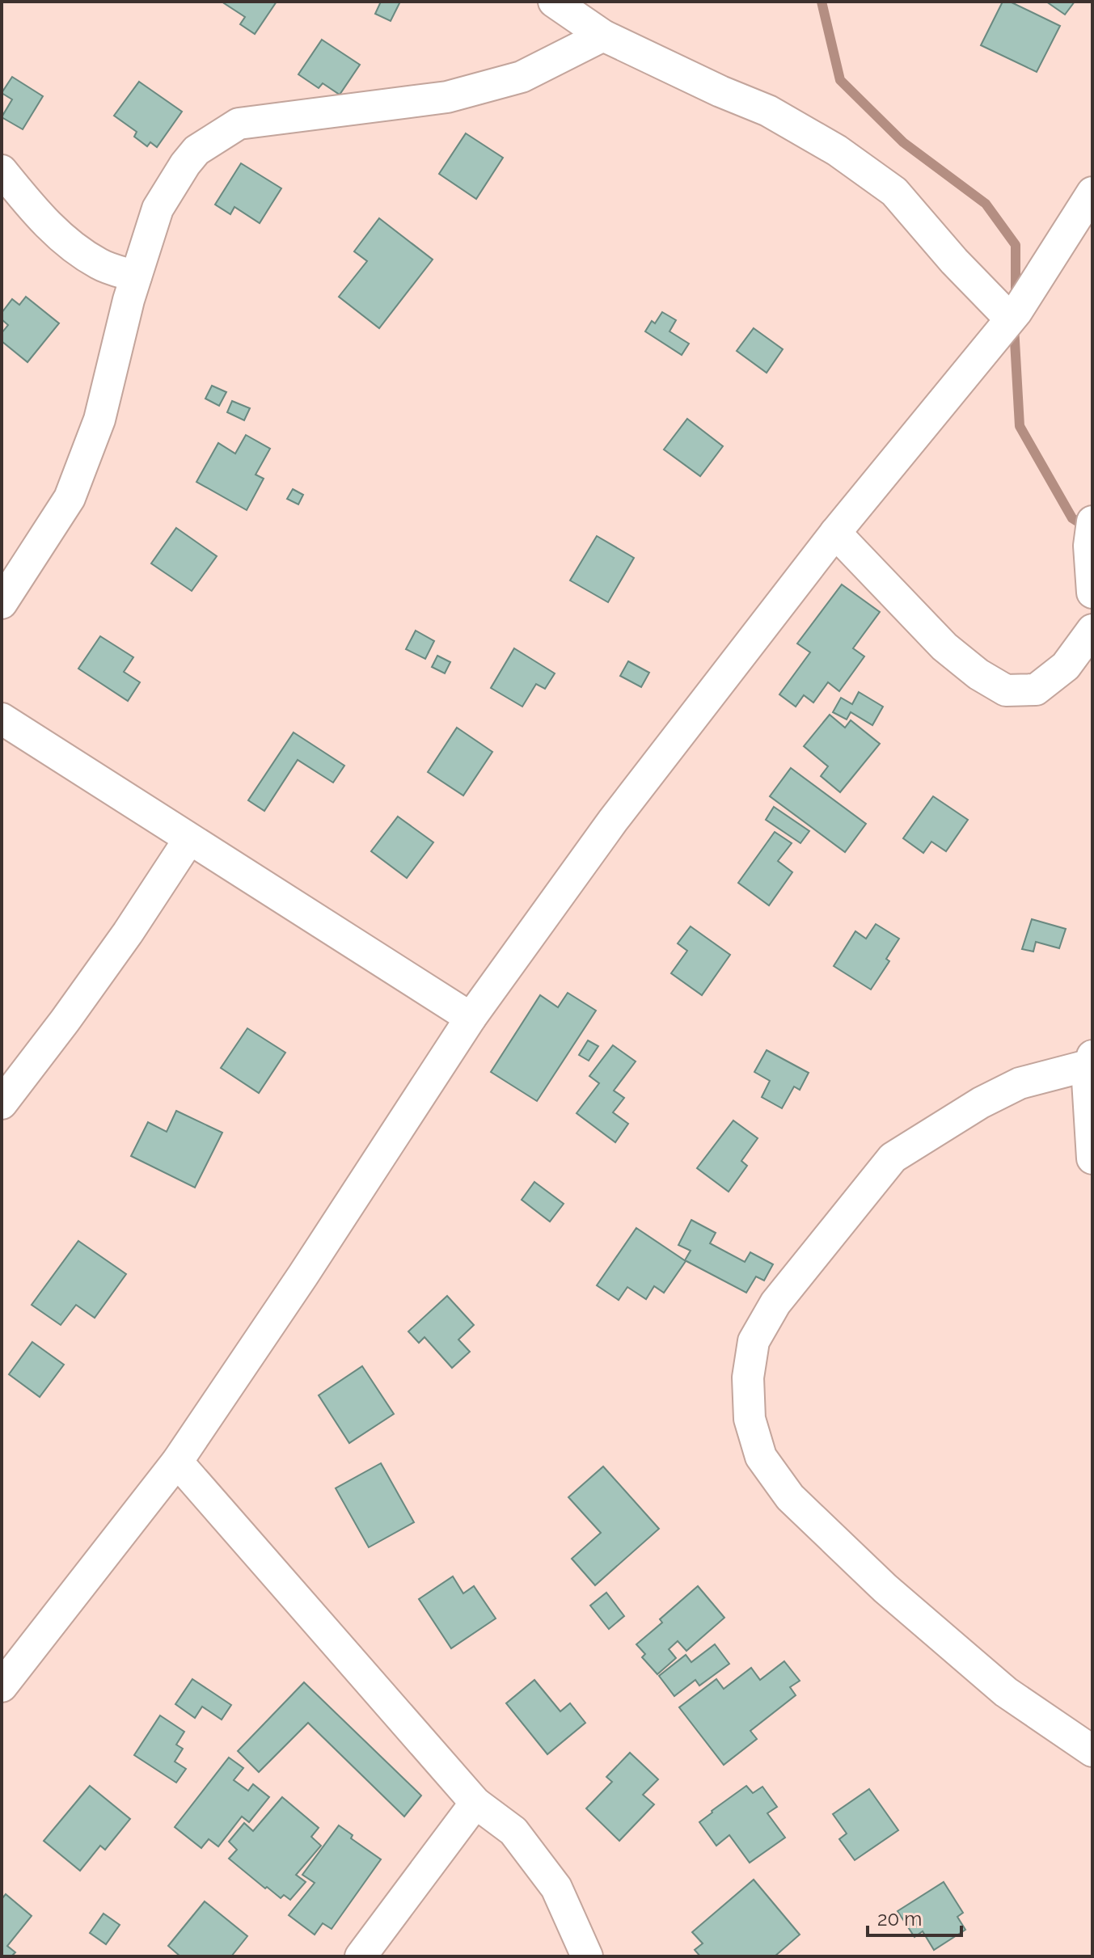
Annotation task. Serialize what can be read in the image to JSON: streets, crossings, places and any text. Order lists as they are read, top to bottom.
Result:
{
  "scale_bar": "20 m"
}
